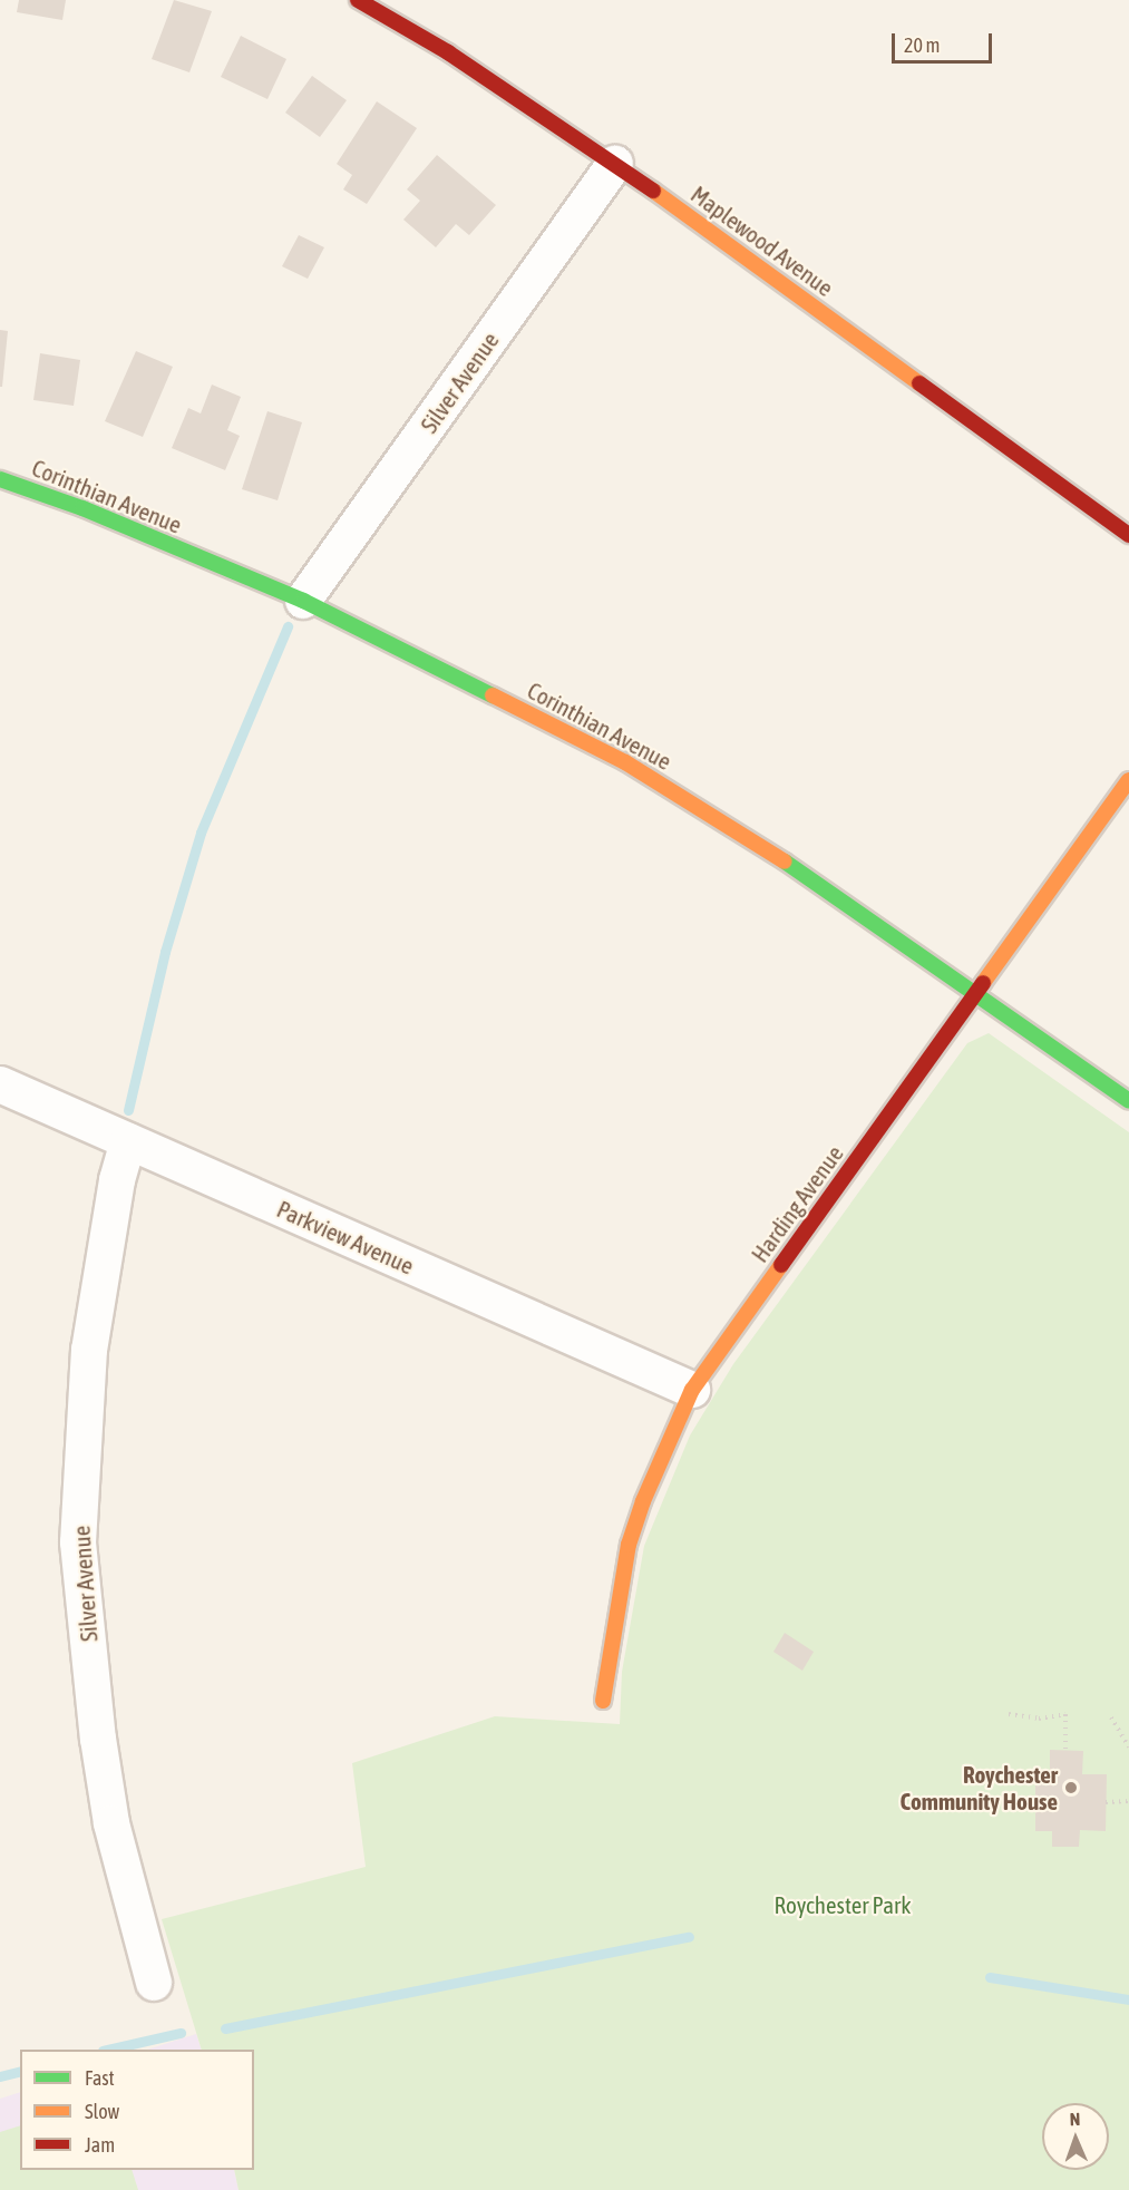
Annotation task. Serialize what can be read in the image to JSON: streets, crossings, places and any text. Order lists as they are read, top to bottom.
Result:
{
  "streets": {
    "street": [
      "Maplewood Avenue",
      "Silver Avenue",
      "Corinthian Avenue",
      "Harding Avenue",
      "Parkview Avenue"
    ]
  },
  "crossings": [
    ["Maplewood Avenue", "Silver Avenue"],
    ["Silver Avenue", "Corinthian Avenue"],
    ["Silver Avenue", "Parkview Avenue"],
    ["Corinthian Avenue", "Harding Avenue"],
    ["Harding Avenue", "Parkview Avenue"]
  ],
  "parks": ["Roychester Park"],
  "places": ["Roychester Community House"],
  "legend": ["Fast", "Slow", "Jam"],
  "scale_bar": "20 m",
  "north": "top"
}
